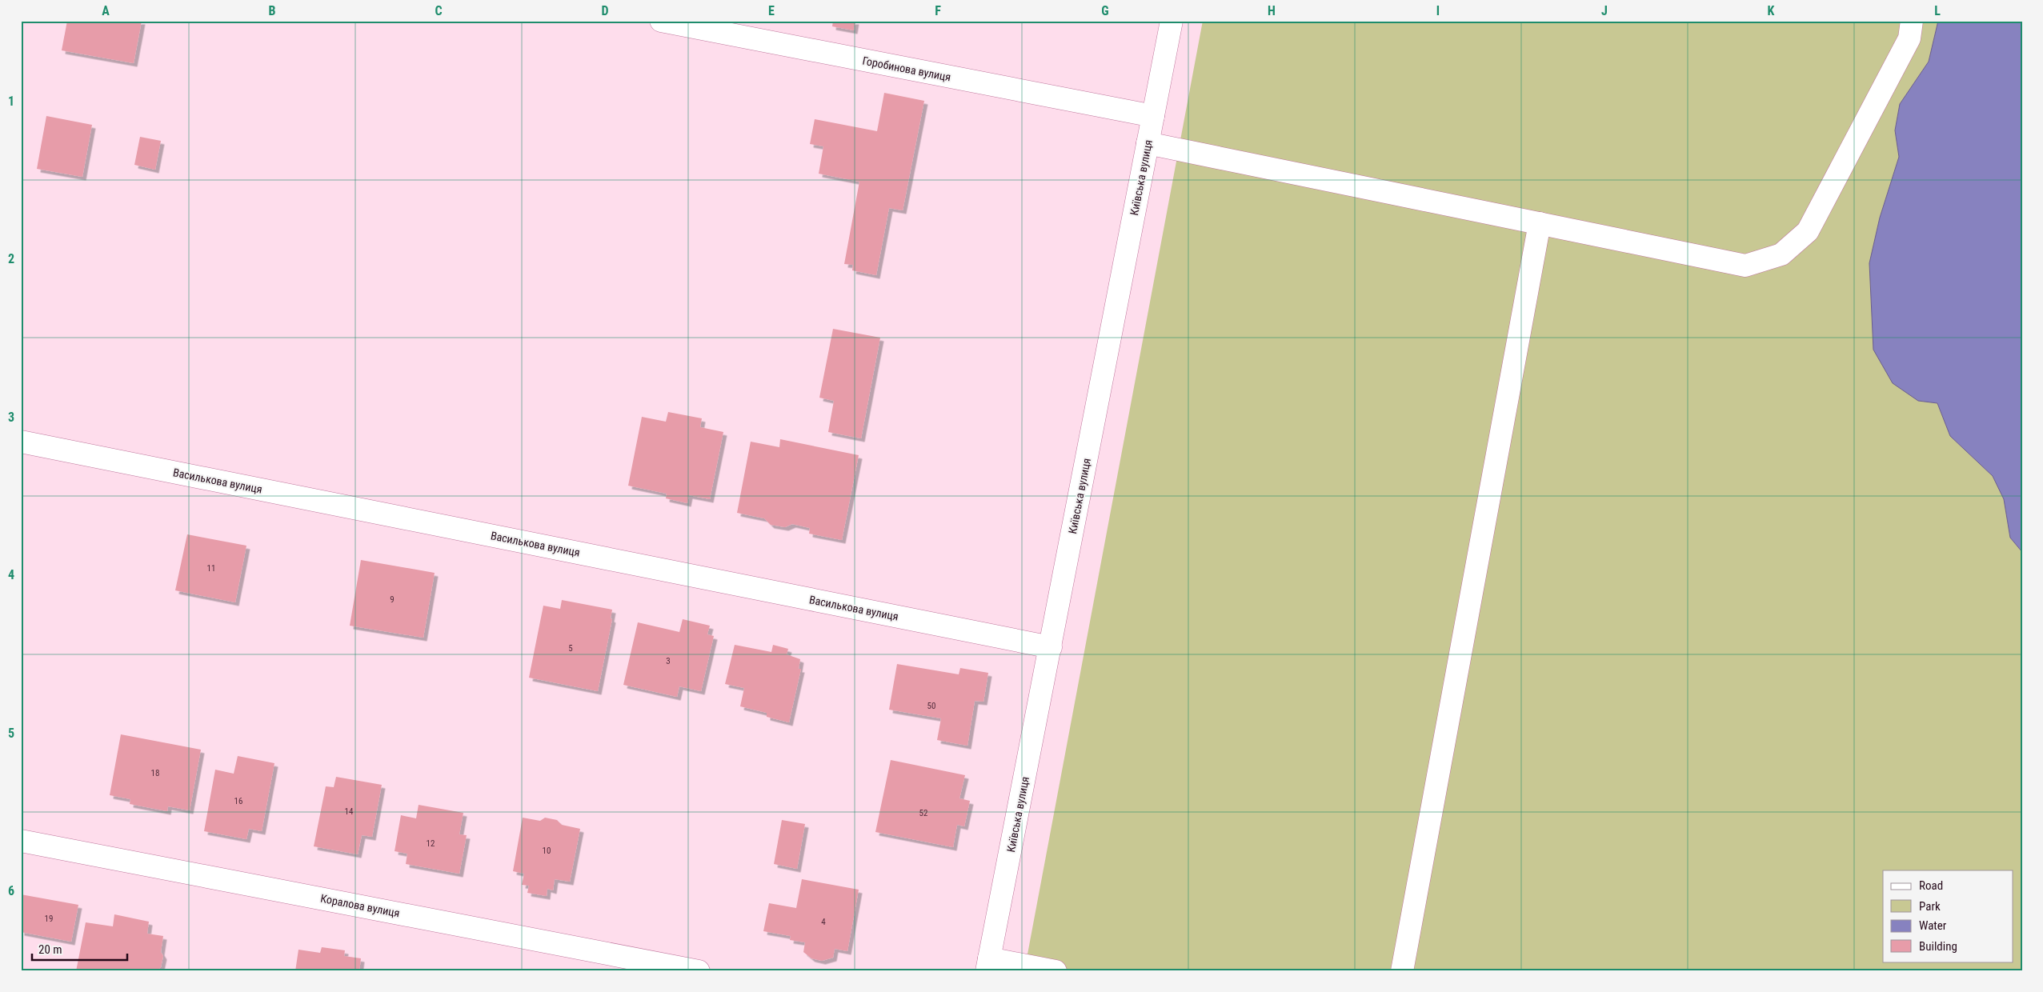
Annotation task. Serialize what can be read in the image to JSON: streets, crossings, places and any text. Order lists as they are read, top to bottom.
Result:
{
  "streets": {
    "street": [
      "Горобинова вулиця",
      "Київська вулиця",
      "Василькова вулиця",
      "Коралова вулиця"
    ]
  },
  "crossings": [
    ["Горобинова вулиця", "Київська вулиця"],
    ["Київська вулиця", "Василькова вулиця"]
  ],
  "house_numbers": [
    "11",
    "9",
    "5",
    "3",
    "50",
    "18",
    "16",
    "14",
    "52",
    "12",
    "10",
    "19",
    "4"
  ],
  "legend": [
    "Road",
    "Park",
    "Water",
    "Building"
  ],
  "scale_bar": "20 m",
  "grid": {
    "columns": [
      "A",
      "B",
      "C",
      "D",
      "E",
      "F",
      "G",
      "H",
      "I",
      "J",
      "K",
      "L"
    ],
    "rows": [
      "1",
      "2",
      "3",
      "4",
      "5",
      "6"
    ]
  }
}
